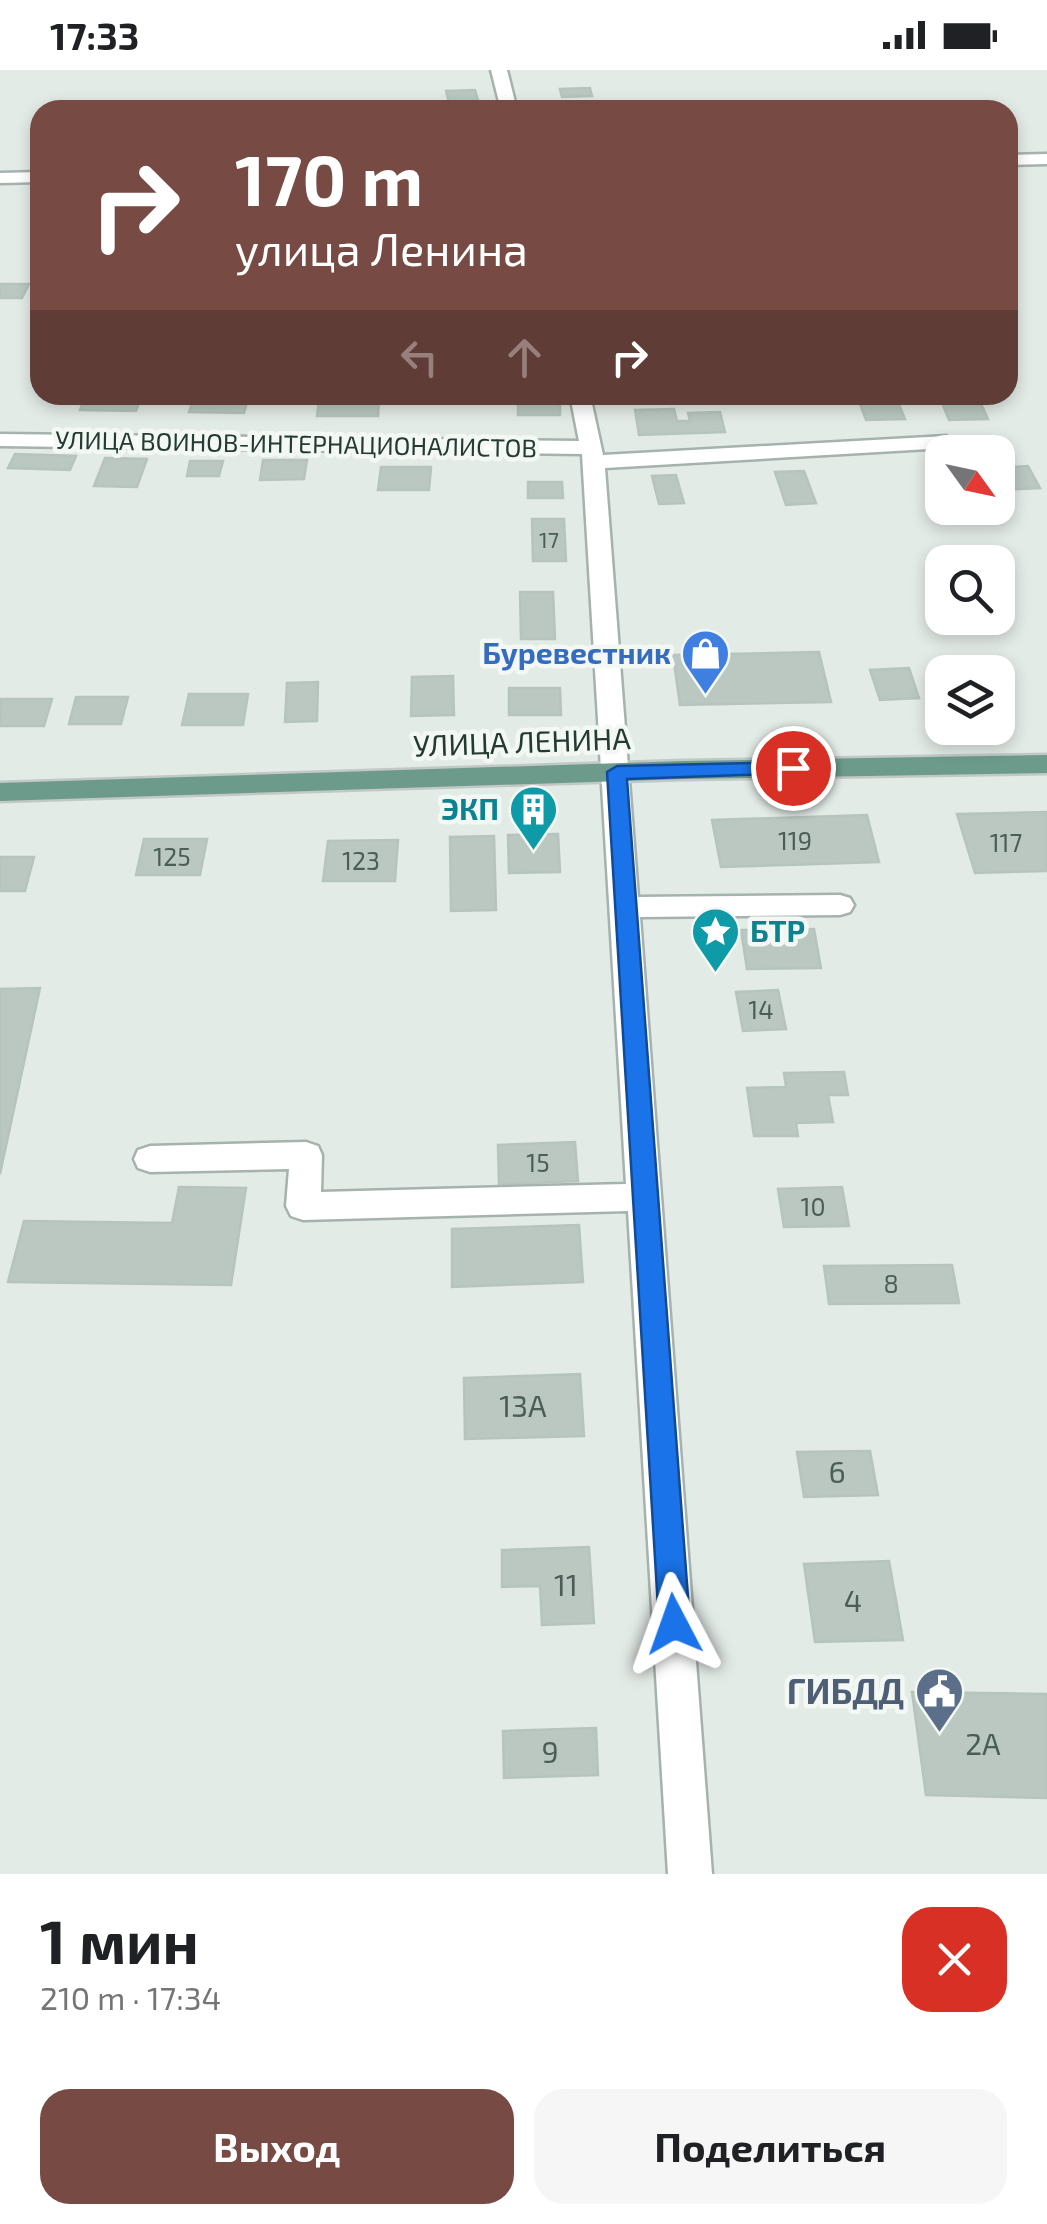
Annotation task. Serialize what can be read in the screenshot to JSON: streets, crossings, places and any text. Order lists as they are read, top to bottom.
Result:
{
  "streets": {
    "main road": ["УЛИЦА ЛЕНИНА"],
    "street": ["УЛИЦА ВОИНОВ-ИНТЕРНАЦИОНАЛИСТОВ"]
  },
  "places": {
    "shop": ["Буревестник"],
    "building": ["ЭКП"],
    "place": ["БТР"],
    "public building": ["ГИБДД"]
  },
  "house_numbers": [
    "17",
    "119",
    "117",
    "125",
    "123",
    "14",
    "15",
    "10",
    "8",
    "13А",
    "6",
    "11",
    "4",
    "2А",
    "9"
  ],
  "north": "bottom right",
  "page": {
    "status": "17:33",
    "turn": ["170 m", "улица Ленина"],
    "heading": ["1 мин", "210 m · 17:34"],
    "buttons": ["Выход", "Поделиться"]
  }
}
